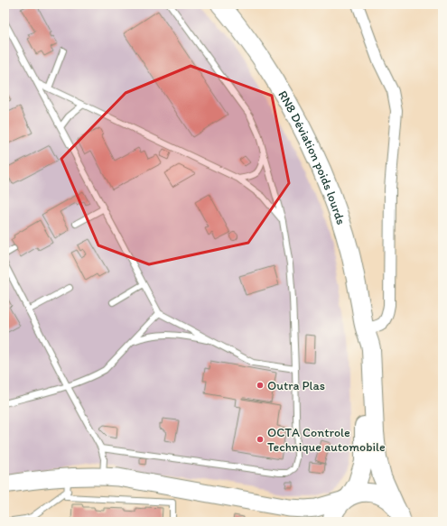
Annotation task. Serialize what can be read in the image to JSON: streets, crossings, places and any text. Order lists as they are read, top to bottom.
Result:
{
  "streets": {
    "highway": ["RN8 Déviation poids lourds"]
  },
  "places": ["Outra Plas", "OCTA Controle Technique automobile"]
}
